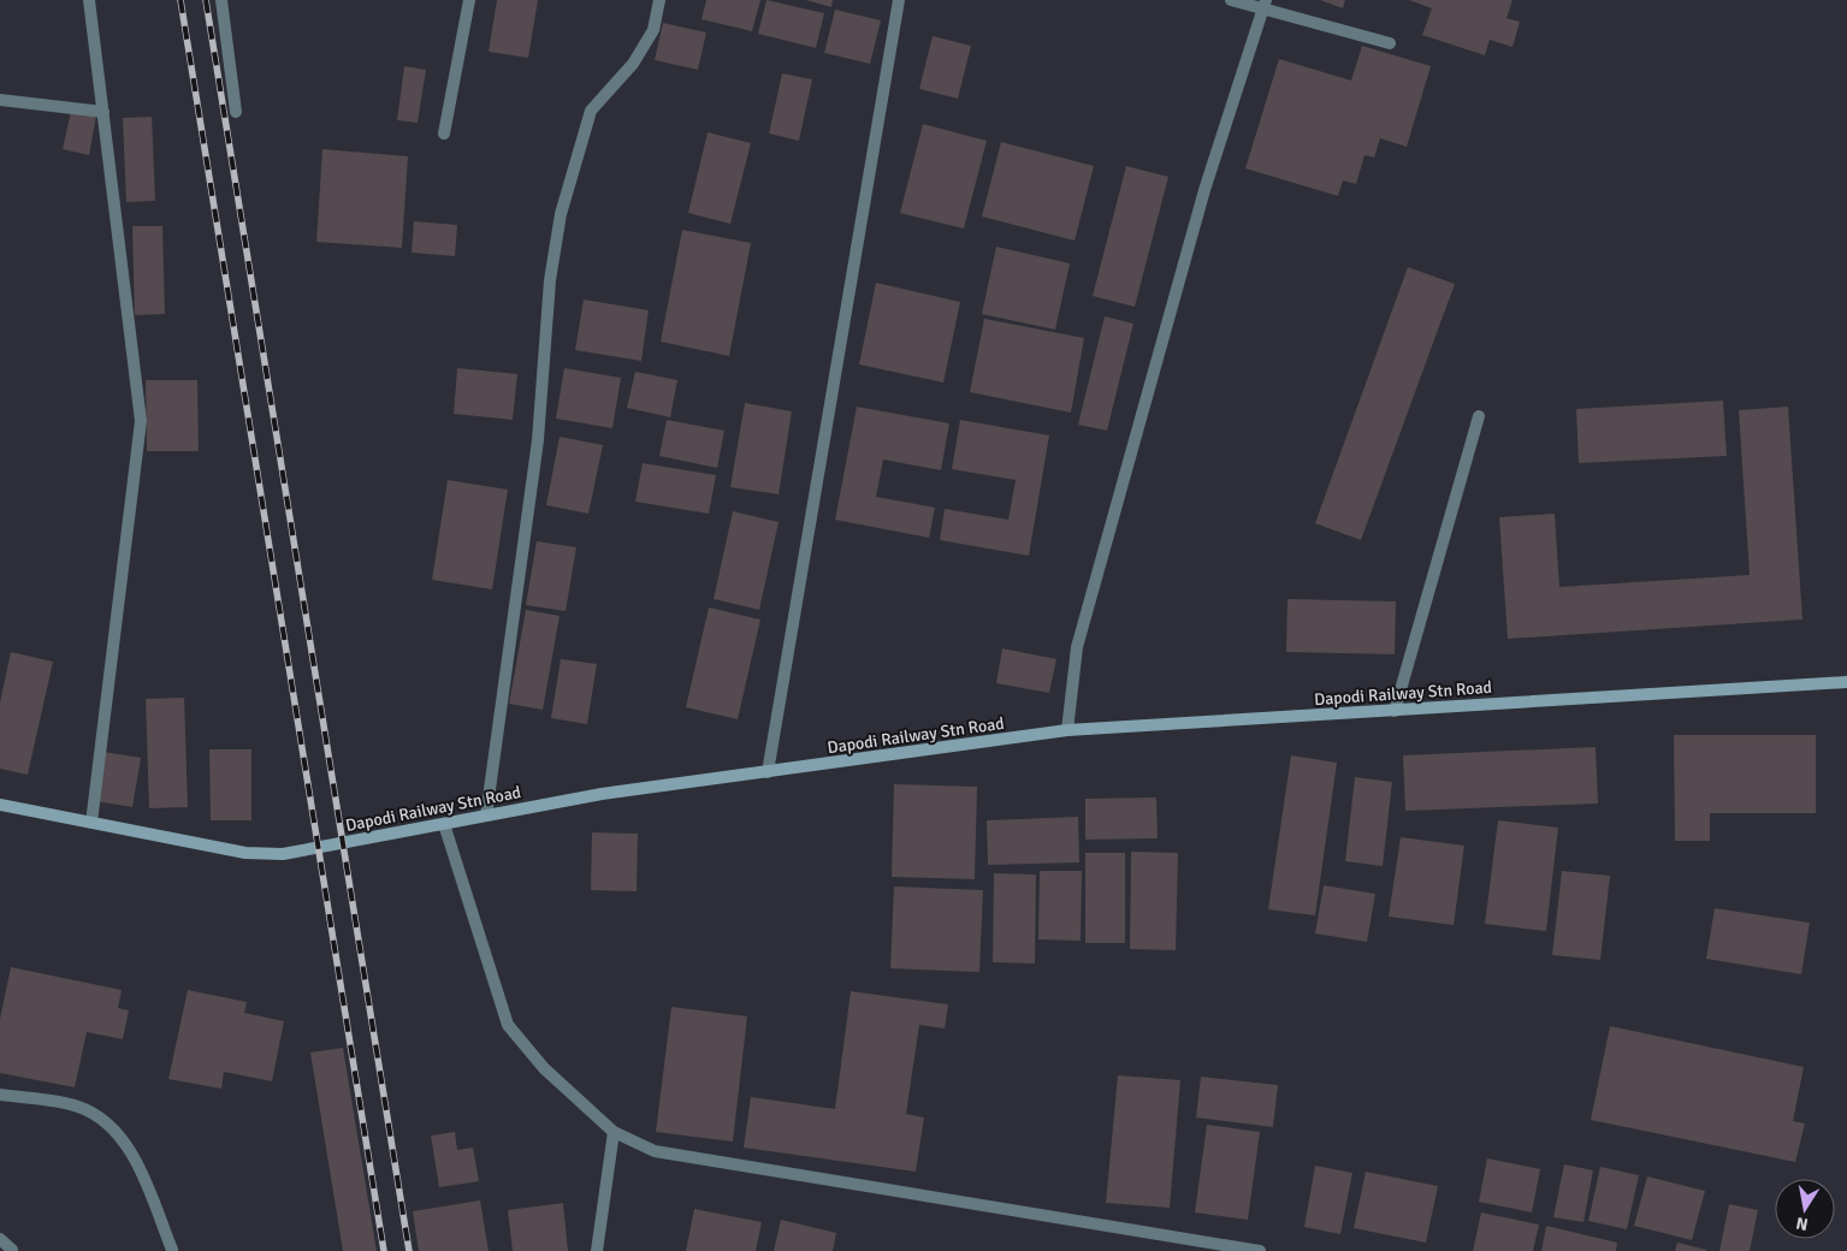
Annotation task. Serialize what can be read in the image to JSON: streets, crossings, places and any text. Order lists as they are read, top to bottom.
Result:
{
  "streets": {
    "main road": ["Dapodi Railway Stn Road"]
  },
  "north": "bottom"
}
